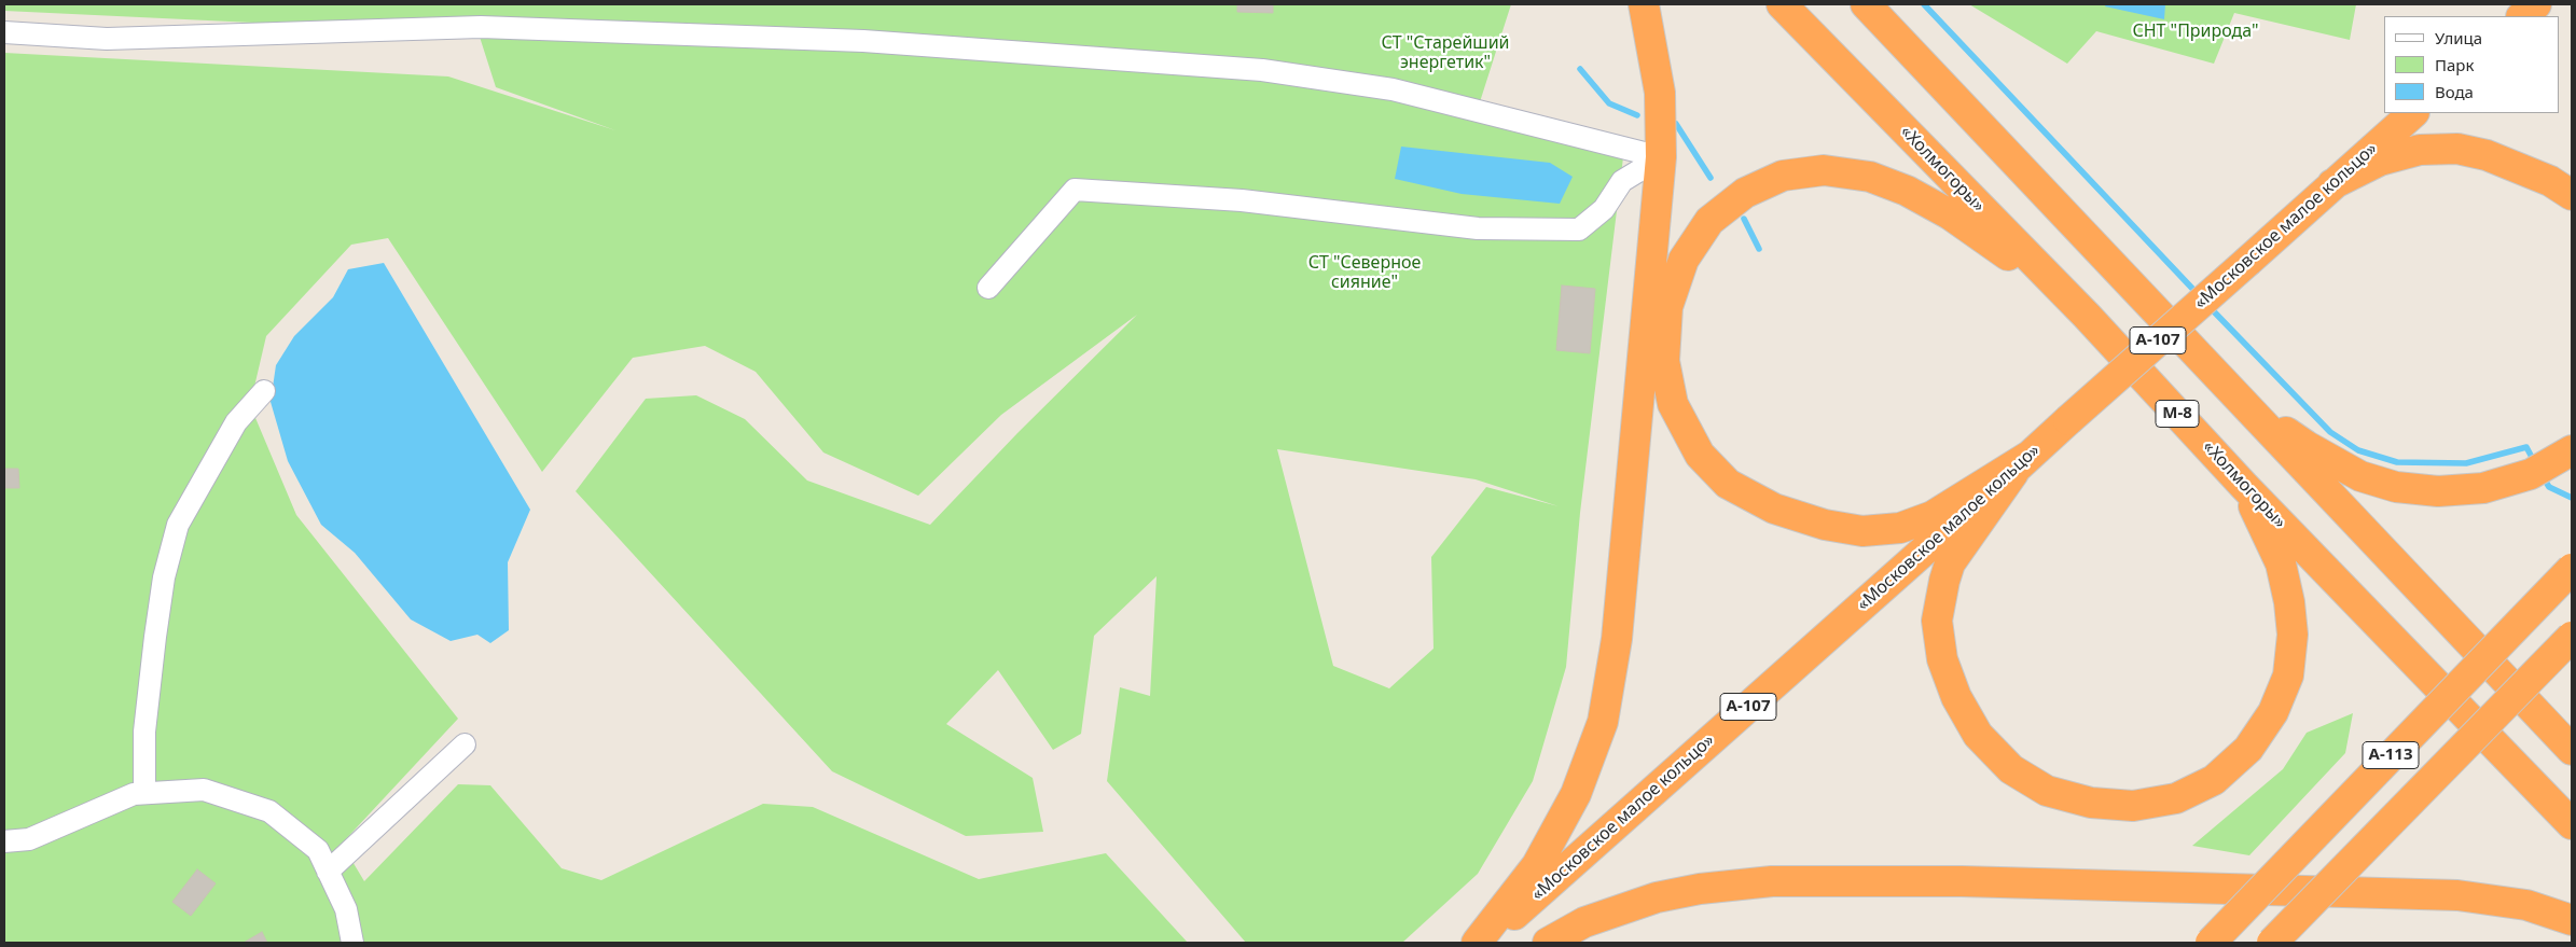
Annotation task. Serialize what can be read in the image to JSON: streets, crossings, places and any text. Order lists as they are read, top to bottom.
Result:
{
  "streets": {
    "highway": [
      "«Холмогоры»",
      "«Московское малое кольцо»",
      "А-107",
      "М-8",
      "А-113"
    ]
  },
  "parks": ["СНТ \"Природа\"", "СТ \"Старейший энергетик\"", "СТ \"Северное сияние\""],
  "legend": ["Улица", "Парк", "Вода"]
}
